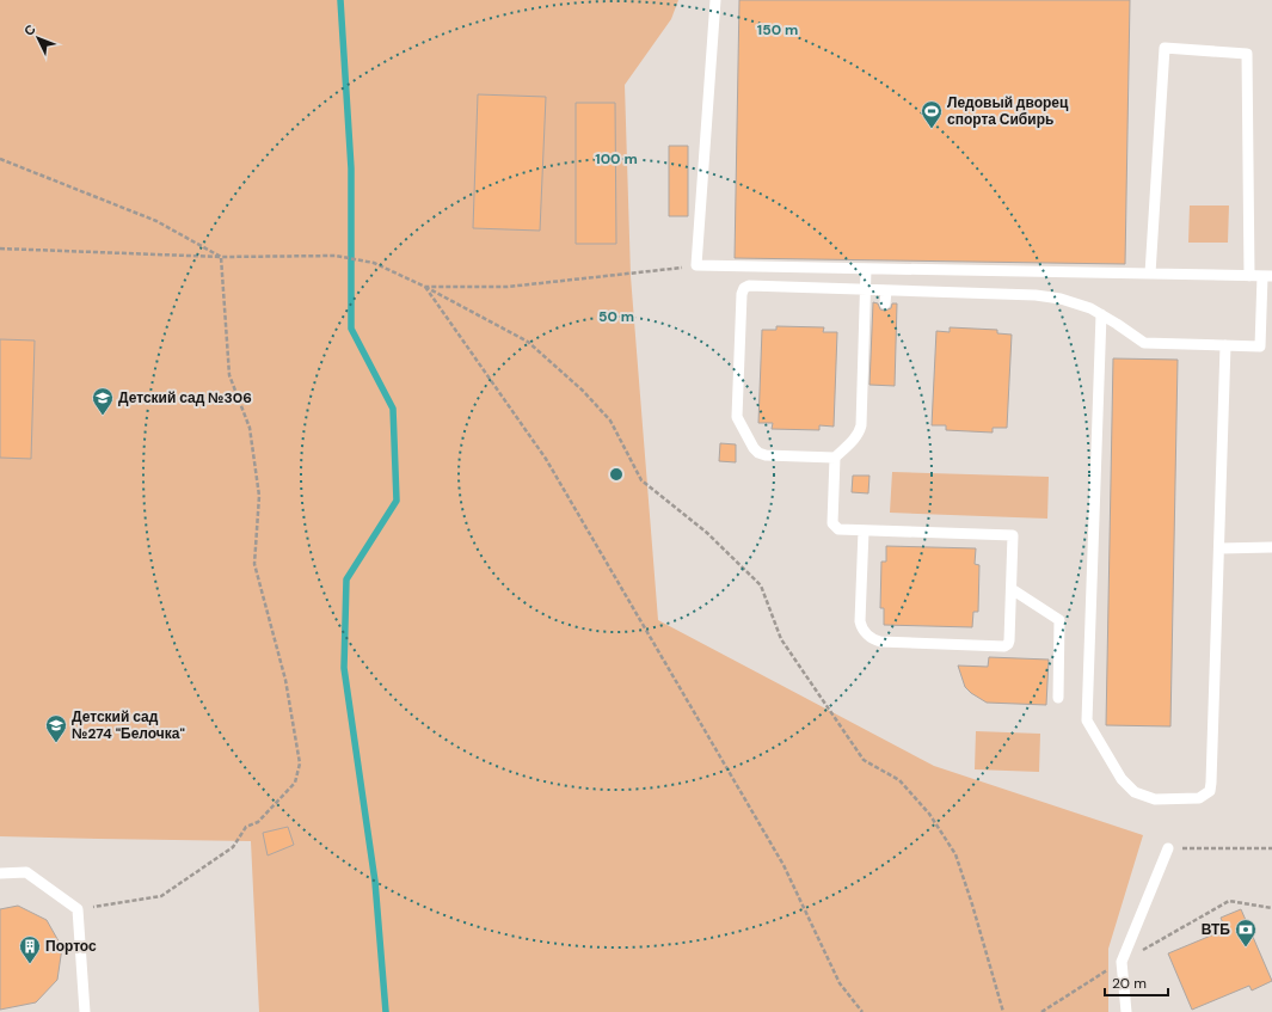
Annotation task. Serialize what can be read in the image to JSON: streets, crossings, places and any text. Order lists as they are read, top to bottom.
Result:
{
  "places": {
    "sports": ["Ледовый дворец спорта Сибирь"],
    "school or university": ["Детский сад №306", "Детский сад №274 \"Белочка\""],
    "bank": ["ВТБ"],
    "building": ["Портос"]
  },
  "scale_bar": "20 m",
  "north": "top left",
  "rings": ["150 m", "100 m", "50 m"]
}
